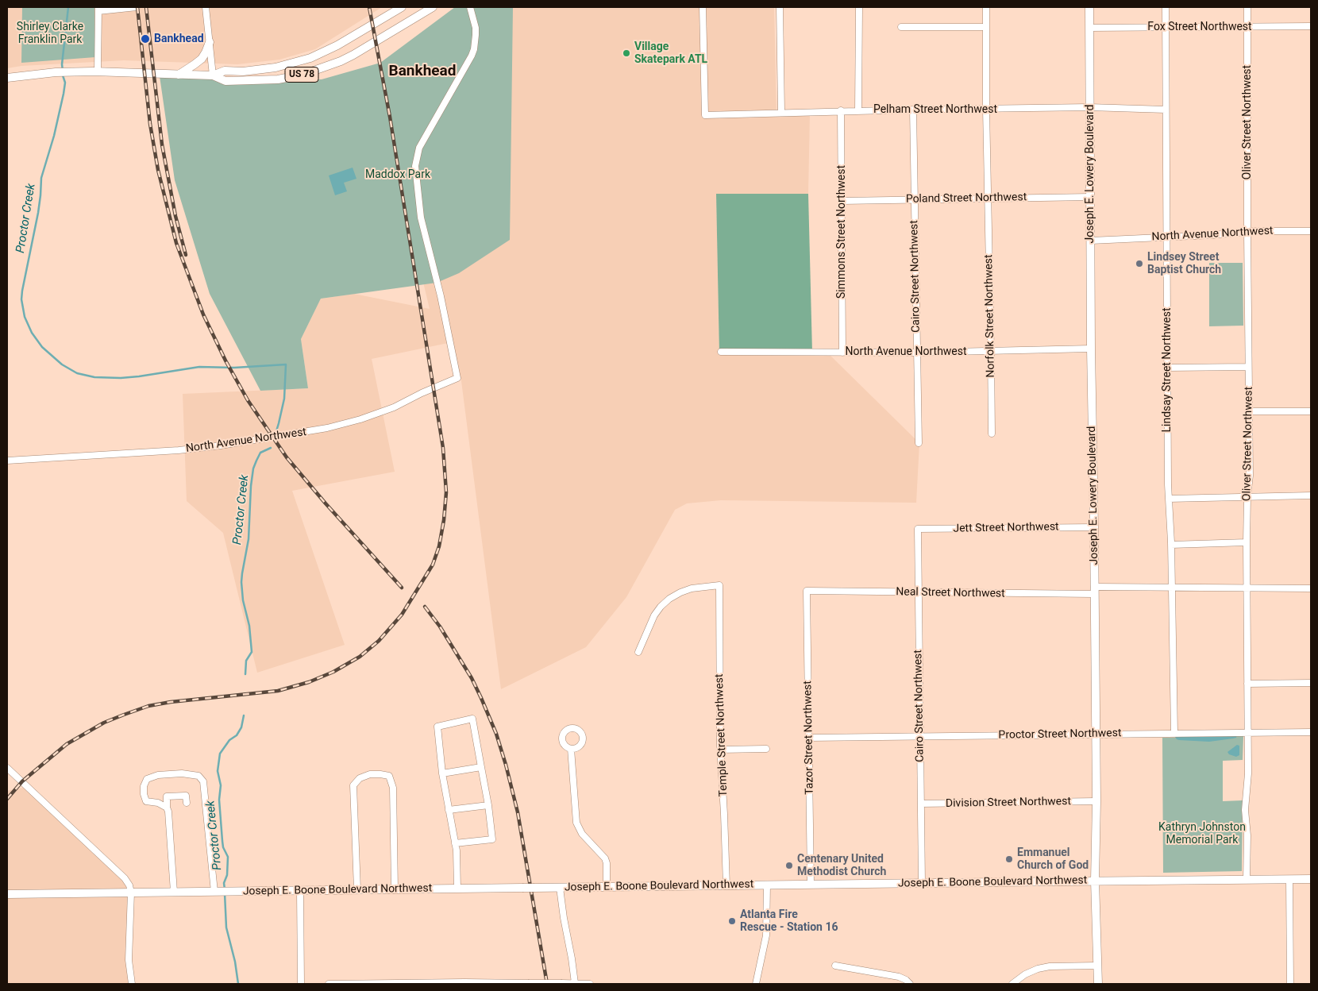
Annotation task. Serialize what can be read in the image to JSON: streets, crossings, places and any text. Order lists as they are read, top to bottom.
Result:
{
  "streets": {
    "main road": ["US 78", "Joseph E. Lowery Boulevard", "Joseph E. Boone Boulevard Northwest"],
    "street": [
      "Fox Street Northwest",
      "Pelham Street Northwest",
      "Oliver Street Northwest",
      "Poland Street Northwest",
      "Simmons Street Northwest",
      "North Avenue Northwest",
      "Cairo Street Northwest",
      "Norfolk Street Northwest",
      "Lindsay Street Northwest",
      "Jett Street Northwest",
      "Neal Street Northwest",
      "Proctor Street Northwest",
      "Temple Street Northwest",
      "Tazor Street Northwest",
      "Division Street Northwest"
    ]
  },
  "crossings": [
    ["Fox Street Northwest", "Oliver Street Northwest"],
    ["Fox Street Northwest", "Joseph E. Lowery Boulevard"],
    ["Fox Street Northwest", "Lindsay Street Northwest"],
    ["Pelham Street Northwest", "Joseph E. Lowery Boulevard"],
    ["Pelham Street Northwest", "Simmons Street Northwest"],
    ["Pelham Street Northwest", "Cairo Street Northwest"],
    ["Pelham Street Northwest", "Norfolk Street Northwest"],
    ["Pelham Street Northwest", "Lindsay Street Northwest"],
    ["Oliver Street Northwest", "North Avenue Northwest"],
    ["Oliver Street Northwest", "Neal Street Northwest"],
    ["Oliver Street Northwest", "Proctor Street Northwest"],
    ["Oliver Street Northwest", "Joseph E. Boone Boulevard Northwest"],
    ["Joseph E. Lowery Boulevard", "Poland Street Northwest"],
    ["Joseph E. Lowery Boulevard", "North Avenue Northwest"],
    ["Joseph E. Lowery Boulevard", "Jett Street Northwest"],
    ["Joseph E. Lowery Boulevard", "Neal Street Northwest"],
    ["Joseph E. Lowery Boulevard", "Proctor Street Northwest"],
    ["Joseph E. Lowery Boulevard", "Division Street Northwest"],
    ["Joseph E. Lowery Boulevard", "Joseph E. Boone Boulevard Northwest"],
    ["Poland Street Northwest", "Simmons Street Northwest"],
    ["Poland Street Northwest", "Cairo Street Northwest"],
    ["Poland Street Northwest", "Norfolk Street Northwest"],
    ["Simmons Street Northwest", "North Avenue Northwest"],
    ["North Avenue Northwest", "Cairo Street Northwest"],
    ["North Avenue Northwest", "Norfolk Street Northwest"],
    ["North Avenue Northwest", "Lindsay Street Northwest"],
    ["Cairo Street Northwest", "Jett Street Northwest"],
    ["Cairo Street Northwest", "Neal Street Northwest"],
    ["Cairo Street Northwest", "Proctor Street Northwest"],
    ["Cairo Street Northwest", "Division Street Northwest"],
    ["Cairo Street Northwest", "Joseph E. Boone Boulevard Northwest"],
    ["Lindsay Street Northwest", "Neal Street Northwest"],
    ["Lindsay Street Northwest", "Proctor Street Northwest"],
    ["Neal Street Northwest", "Tazor Street Northwest"],
    ["Proctor Street Northwest", "Tazor Street Northwest"],
    ["Temple Street Northwest", "Joseph E. Boone Boulevard Northwest"],
    ["Tazor Street Northwest", "Joseph E. Boone Boulevard Northwest"]
  ],
  "districts": ["Bankhead"],
  "water": ["Proctor Creek"],
  "parks": ["Shirley Clarke Franklin Park", "Maddox Park", "Kathryn Johnston Memorial Park"],
  "places": [
    "Bankhead",
    "Village Skatepark ATL",
    "Lindsey Street Baptist Church",
    "Emmanuel Church of God",
    "Centenary United Methodist Church",
    "Atlanta Fire Rescue - Station 16"
  ]
}
